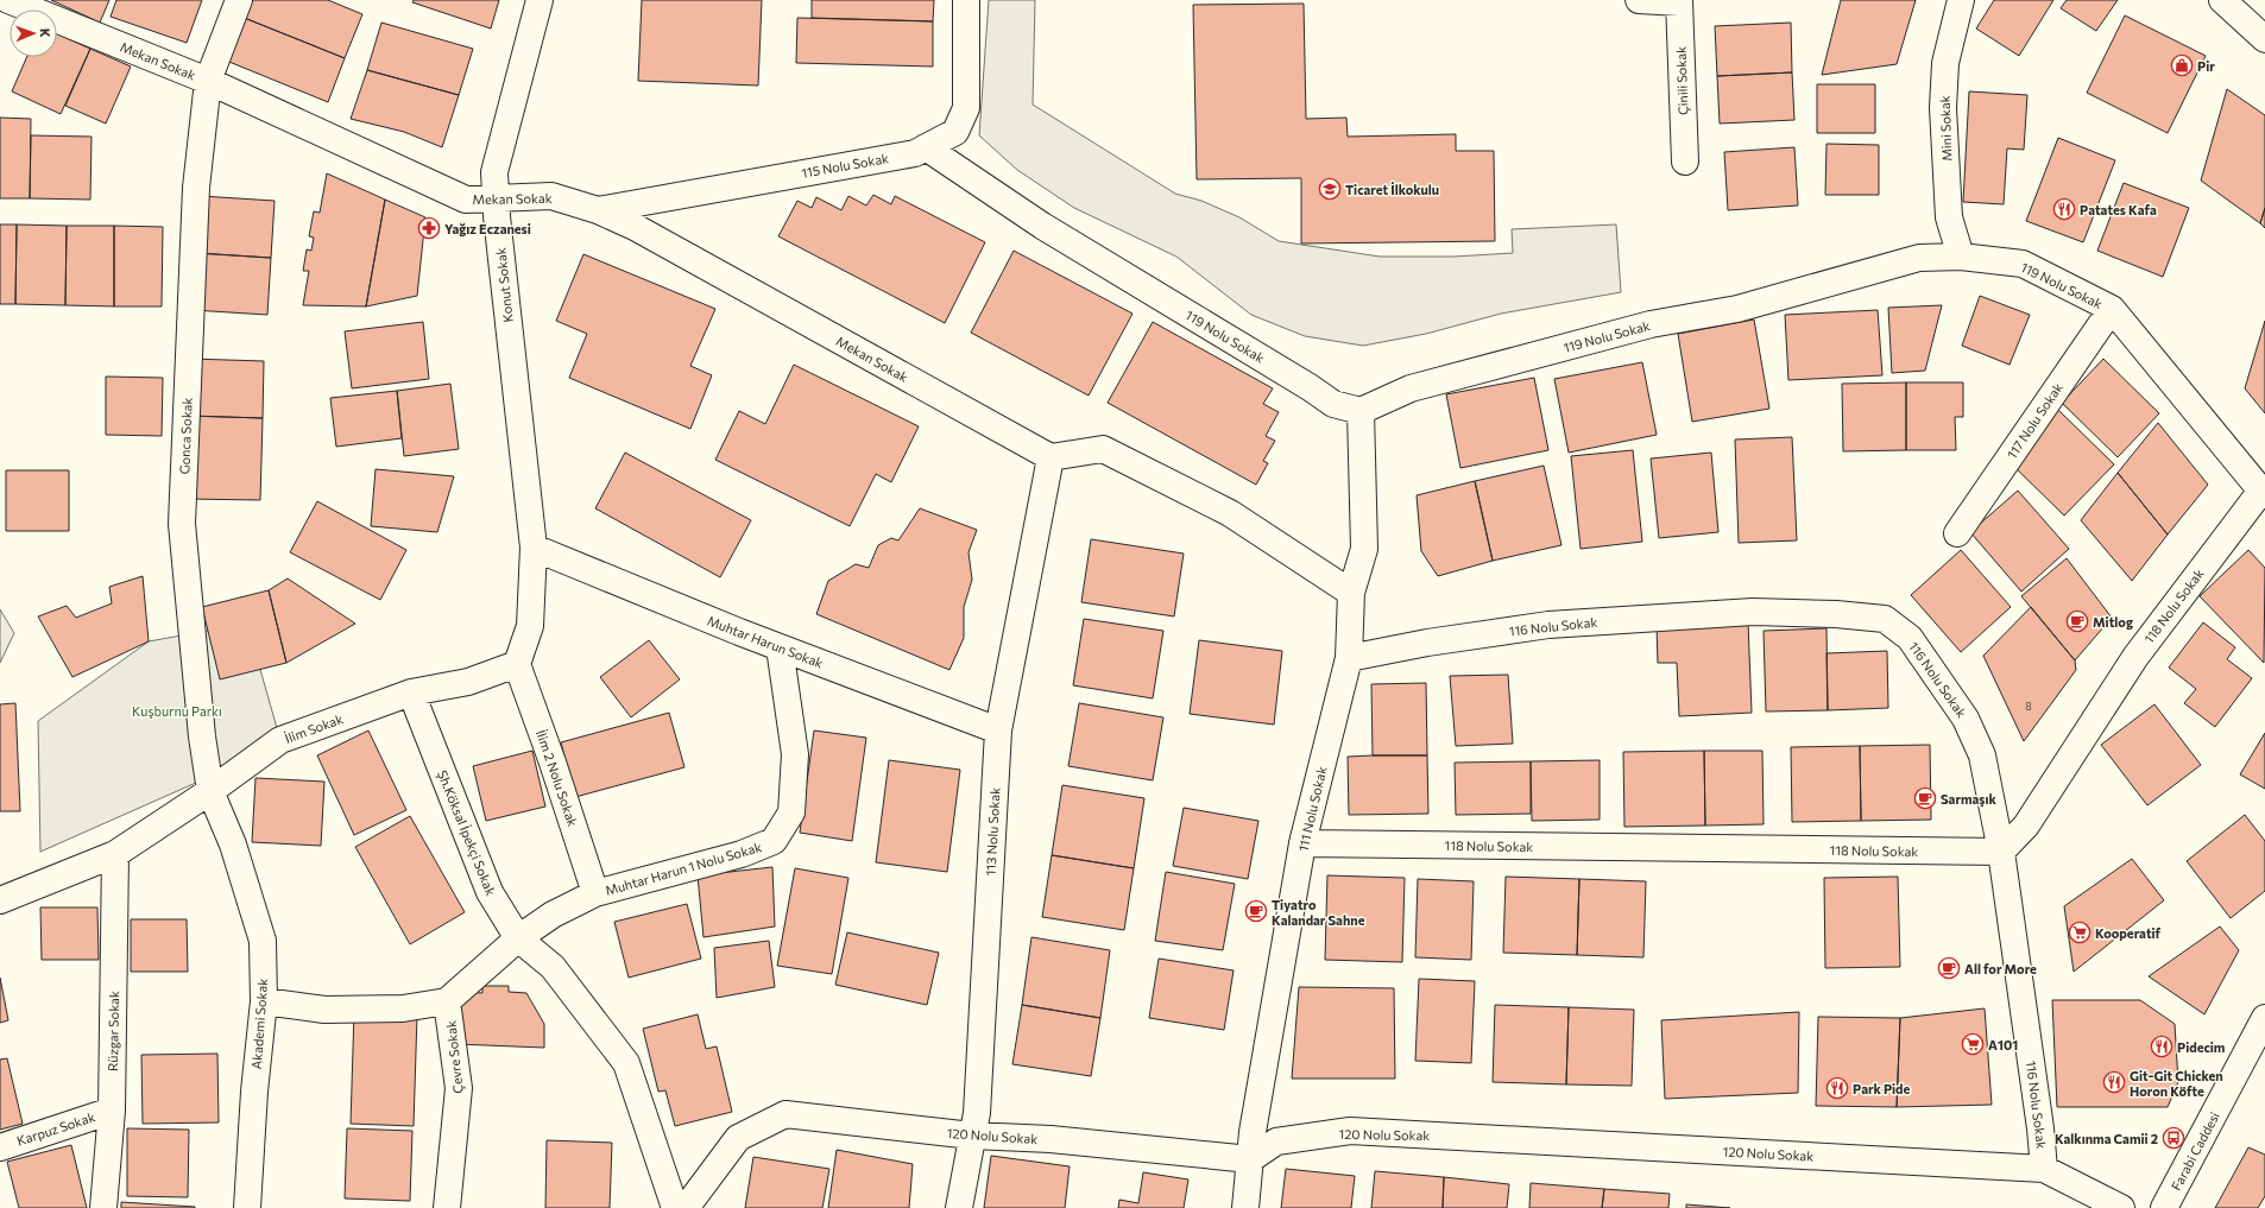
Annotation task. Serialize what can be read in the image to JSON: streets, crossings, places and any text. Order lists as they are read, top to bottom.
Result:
{
  "streets": {
    "street": [
      "Mekan Sokak",
      "Çinili Sokak",
      "Mini Sokak",
      "115 Nolu Sokak",
      "Konut Sokak",
      "119 Nolu Sokak",
      "117 Nolu Sokak",
      "Gonca Sokak",
      "118 Nolu Sokak",
      "116 Nolu Sokak",
      "Muhtar Harun Sokak",
      "İlim Sokak",
      "İlim 2 Nolu Sokak",
      "111 Nolu Sokak",
      "113 Nolu Sokak",
      "Şh.Köksal İpekçi Sokak",
      "Muhtar Harun 1 Nolu Sokak",
      "Akademi Sokak",
      "Rüzgar Sokak",
      "Çevre Sokak",
      "Karpuz Sokak",
      "120 Nolu Sokak",
      "Farabi Caddesi"
    ]
  },
  "crossings": [
    ["Mekan Sokak", "115 Nolu Sokak"],
    ["Mekan Sokak", "Konut Sokak"],
    ["Mekan Sokak", "Gonca Sokak"],
    ["Mekan Sokak", "113 Nolu Sokak"],
    ["Mini Sokak", "119 Nolu Sokak"],
    ["115 Nolu Sokak", "119 Nolu Sokak"],
    ["Konut Sokak", "Muhtar Harun Sokak"],
    ["119 Nolu Sokak", "117 Nolu Sokak"],
    ["119 Nolu Sokak", "118 Nolu Sokak"],
    ["119 Nolu Sokak", "111 Nolu Sokak"],
    ["Gonca Sokak", "İlim Sokak"],
    ["Gonca Sokak", "Akademi Sokak"],
    ["118 Nolu Sokak", "116 Nolu Sokak"],
    ["118 Nolu Sokak", "111 Nolu Sokak"],
    ["116 Nolu Sokak", "111 Nolu Sokak"],
    ["116 Nolu Sokak", "120 Nolu Sokak"],
    ["Muhtar Harun Sokak", "113 Nolu Sokak"],
    ["Muhtar Harun Sokak", "Muhtar Harun 1 Nolu Sokak"],
    ["İlim Sokak", "İlim 2 Nolu Sokak"],
    ["İlim Sokak", "Şh.Köksal İpekçi Sokak"],
    ["İlim Sokak", "Akademi Sokak"],
    ["İlim Sokak", "Rüzgar Sokak"],
    ["İlim 2 Nolu Sokak", "Muhtar Harun 1 Nolu Sokak"],
    ["111 Nolu Sokak", "120 Nolu Sokak"],
    ["113 Nolu Sokak", "120 Nolu Sokak"],
    ["Şh.Köksal İpekçi Sokak", "Muhtar Harun 1 Nolu Sokak"],
    ["Rüzgar Sokak", "Karpuz Sokak"]
  ],
  "parks": ["Kuşburnu Parkı"],
  "places": {
    "shop": ["Pir"],
    "school or university": ["Ticaret İlkokulu"],
    "restaurant": [
      "Patates Kafa",
      "Pidecim",
      "Git-Git Chicken Horon Köfte",
      "Park Pide"
    ],
    "pharmacy": ["Yağız Eczanesi"],
    "cafe": [
      "Mitlog",
      "Sarmaşık",
      "Tiyatro Kalandar Sahne",
      "All for More"
    ],
    "supermarket": ["Kooperatif", "A101"],
    "bus stop": ["Kalkınma Camii 2"]
  },
  "house_numbers": ["8"],
  "north": "right"
}
